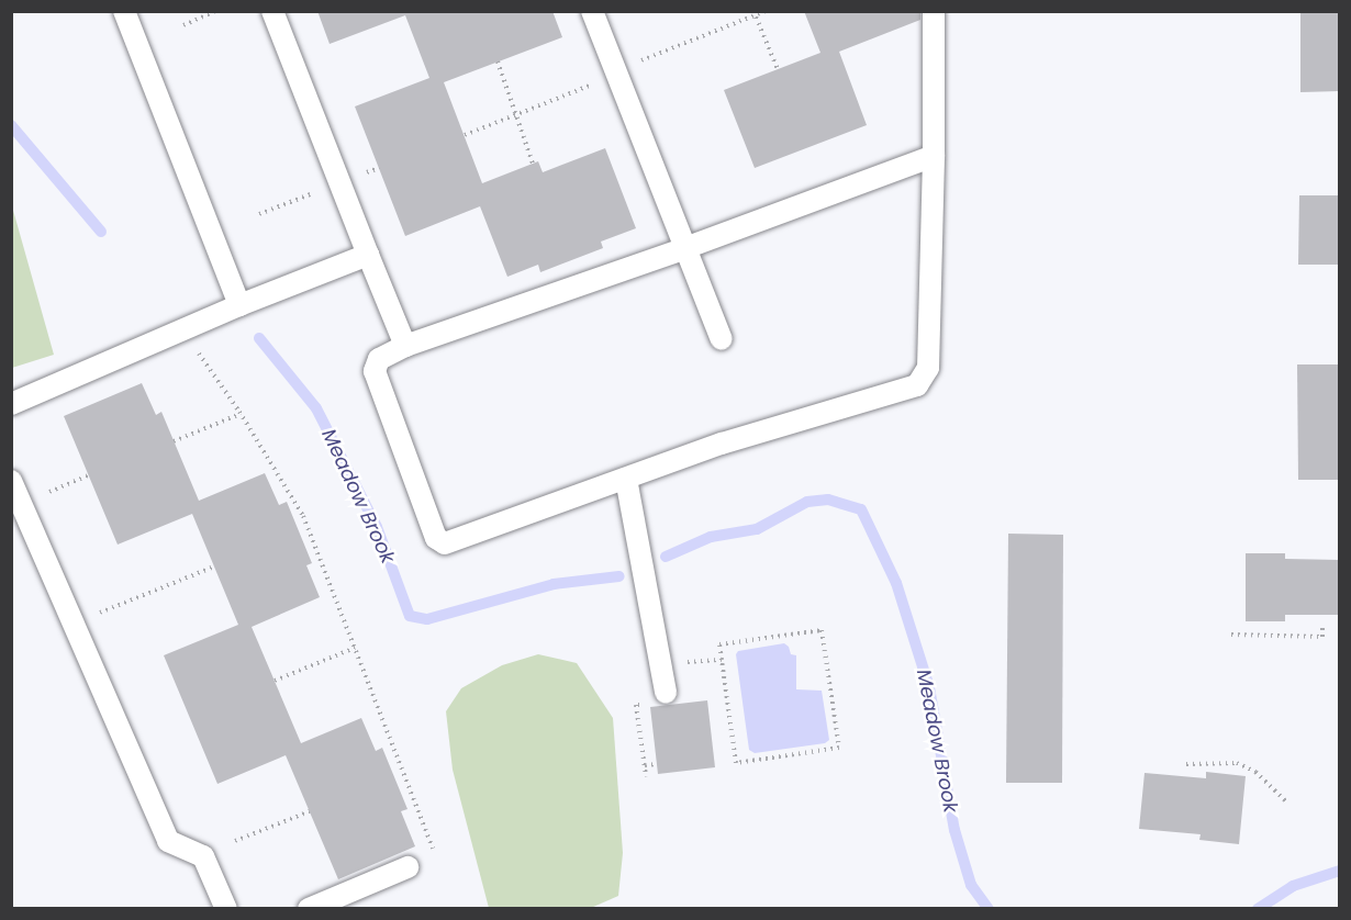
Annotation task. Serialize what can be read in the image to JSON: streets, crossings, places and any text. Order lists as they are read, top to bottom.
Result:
{
  "water": ["Meadow Brook"]
}
